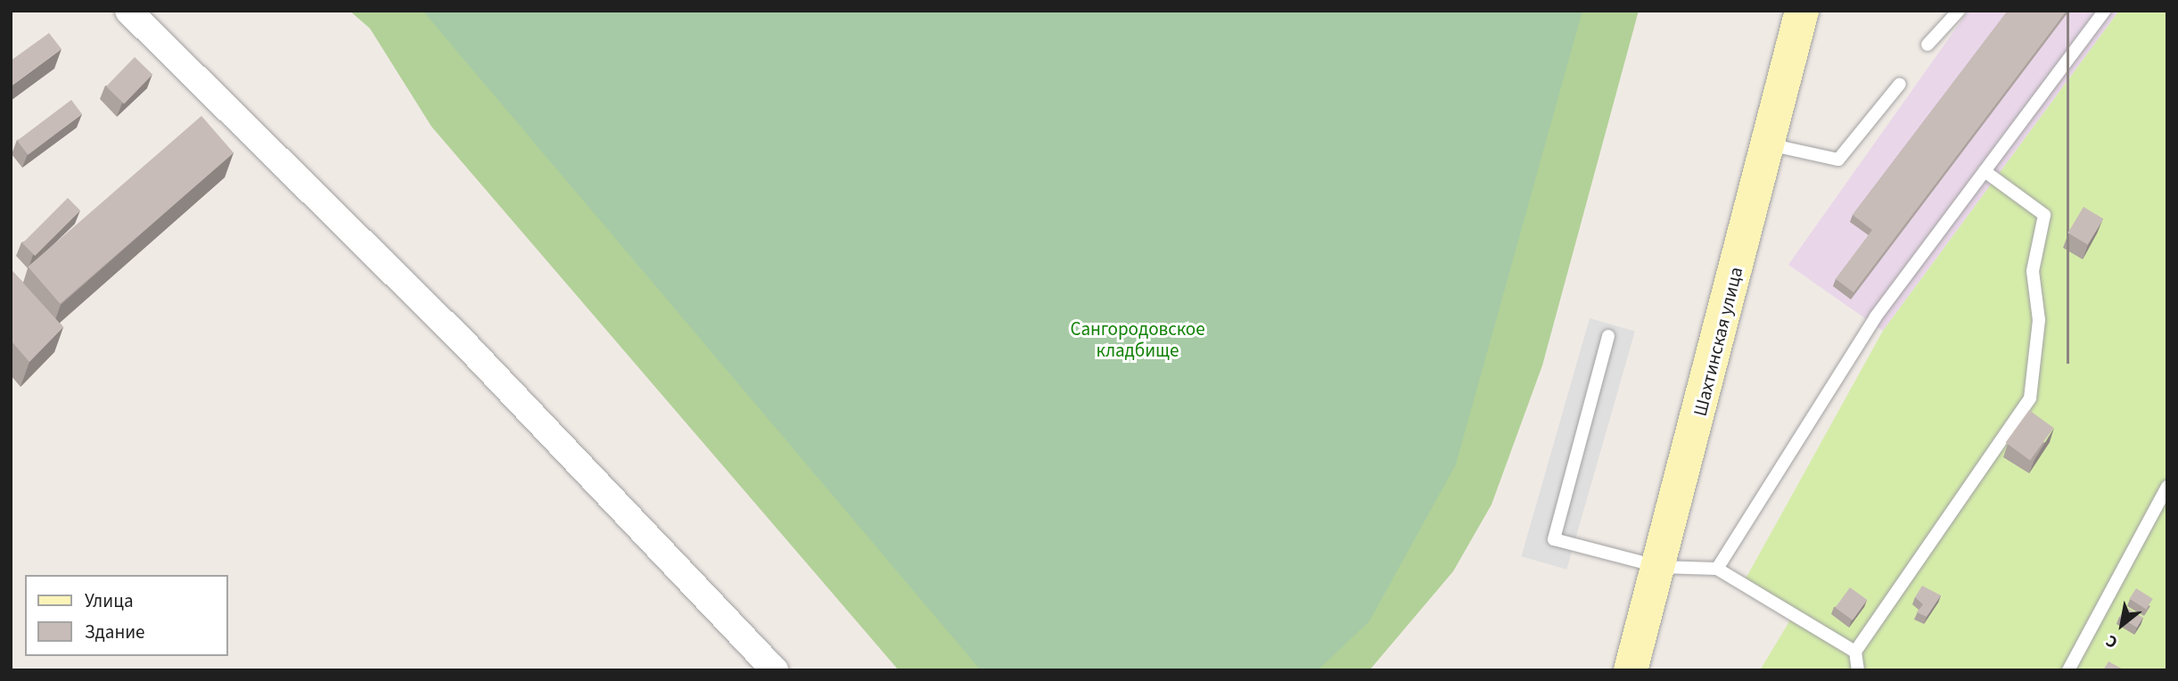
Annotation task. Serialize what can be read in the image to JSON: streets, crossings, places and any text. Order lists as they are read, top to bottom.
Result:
{
  "streets": {
    "street": ["Шахтинская улица"]
  },
  "parks": ["Сангородовское кладбище"],
  "legend": ["Улица", "Здание"],
  "north": "bottom left"
}
